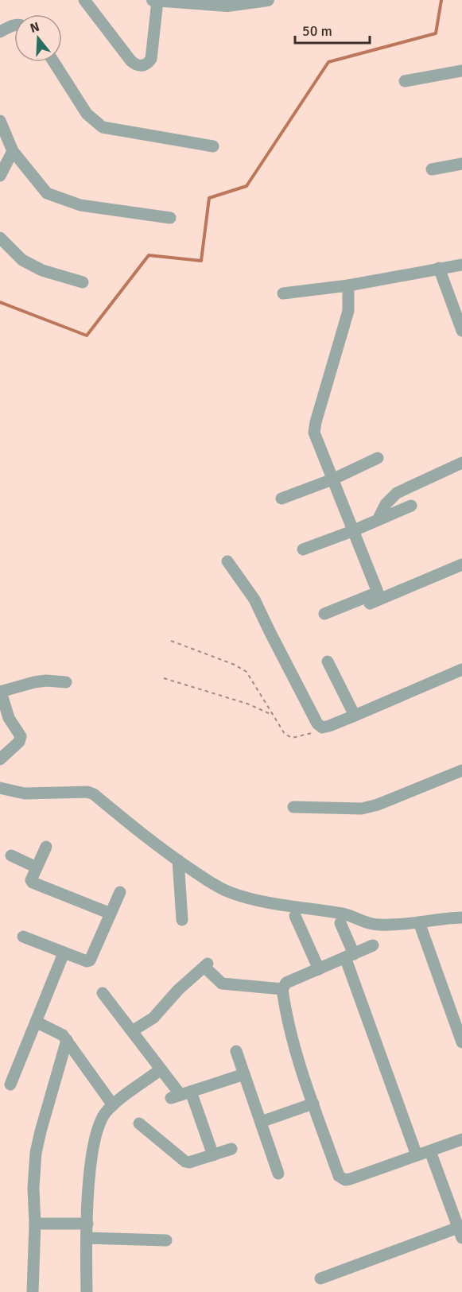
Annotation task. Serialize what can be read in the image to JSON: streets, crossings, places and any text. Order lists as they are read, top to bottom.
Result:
{
  "scale_bar": "50 m",
  "north": "top"
}
